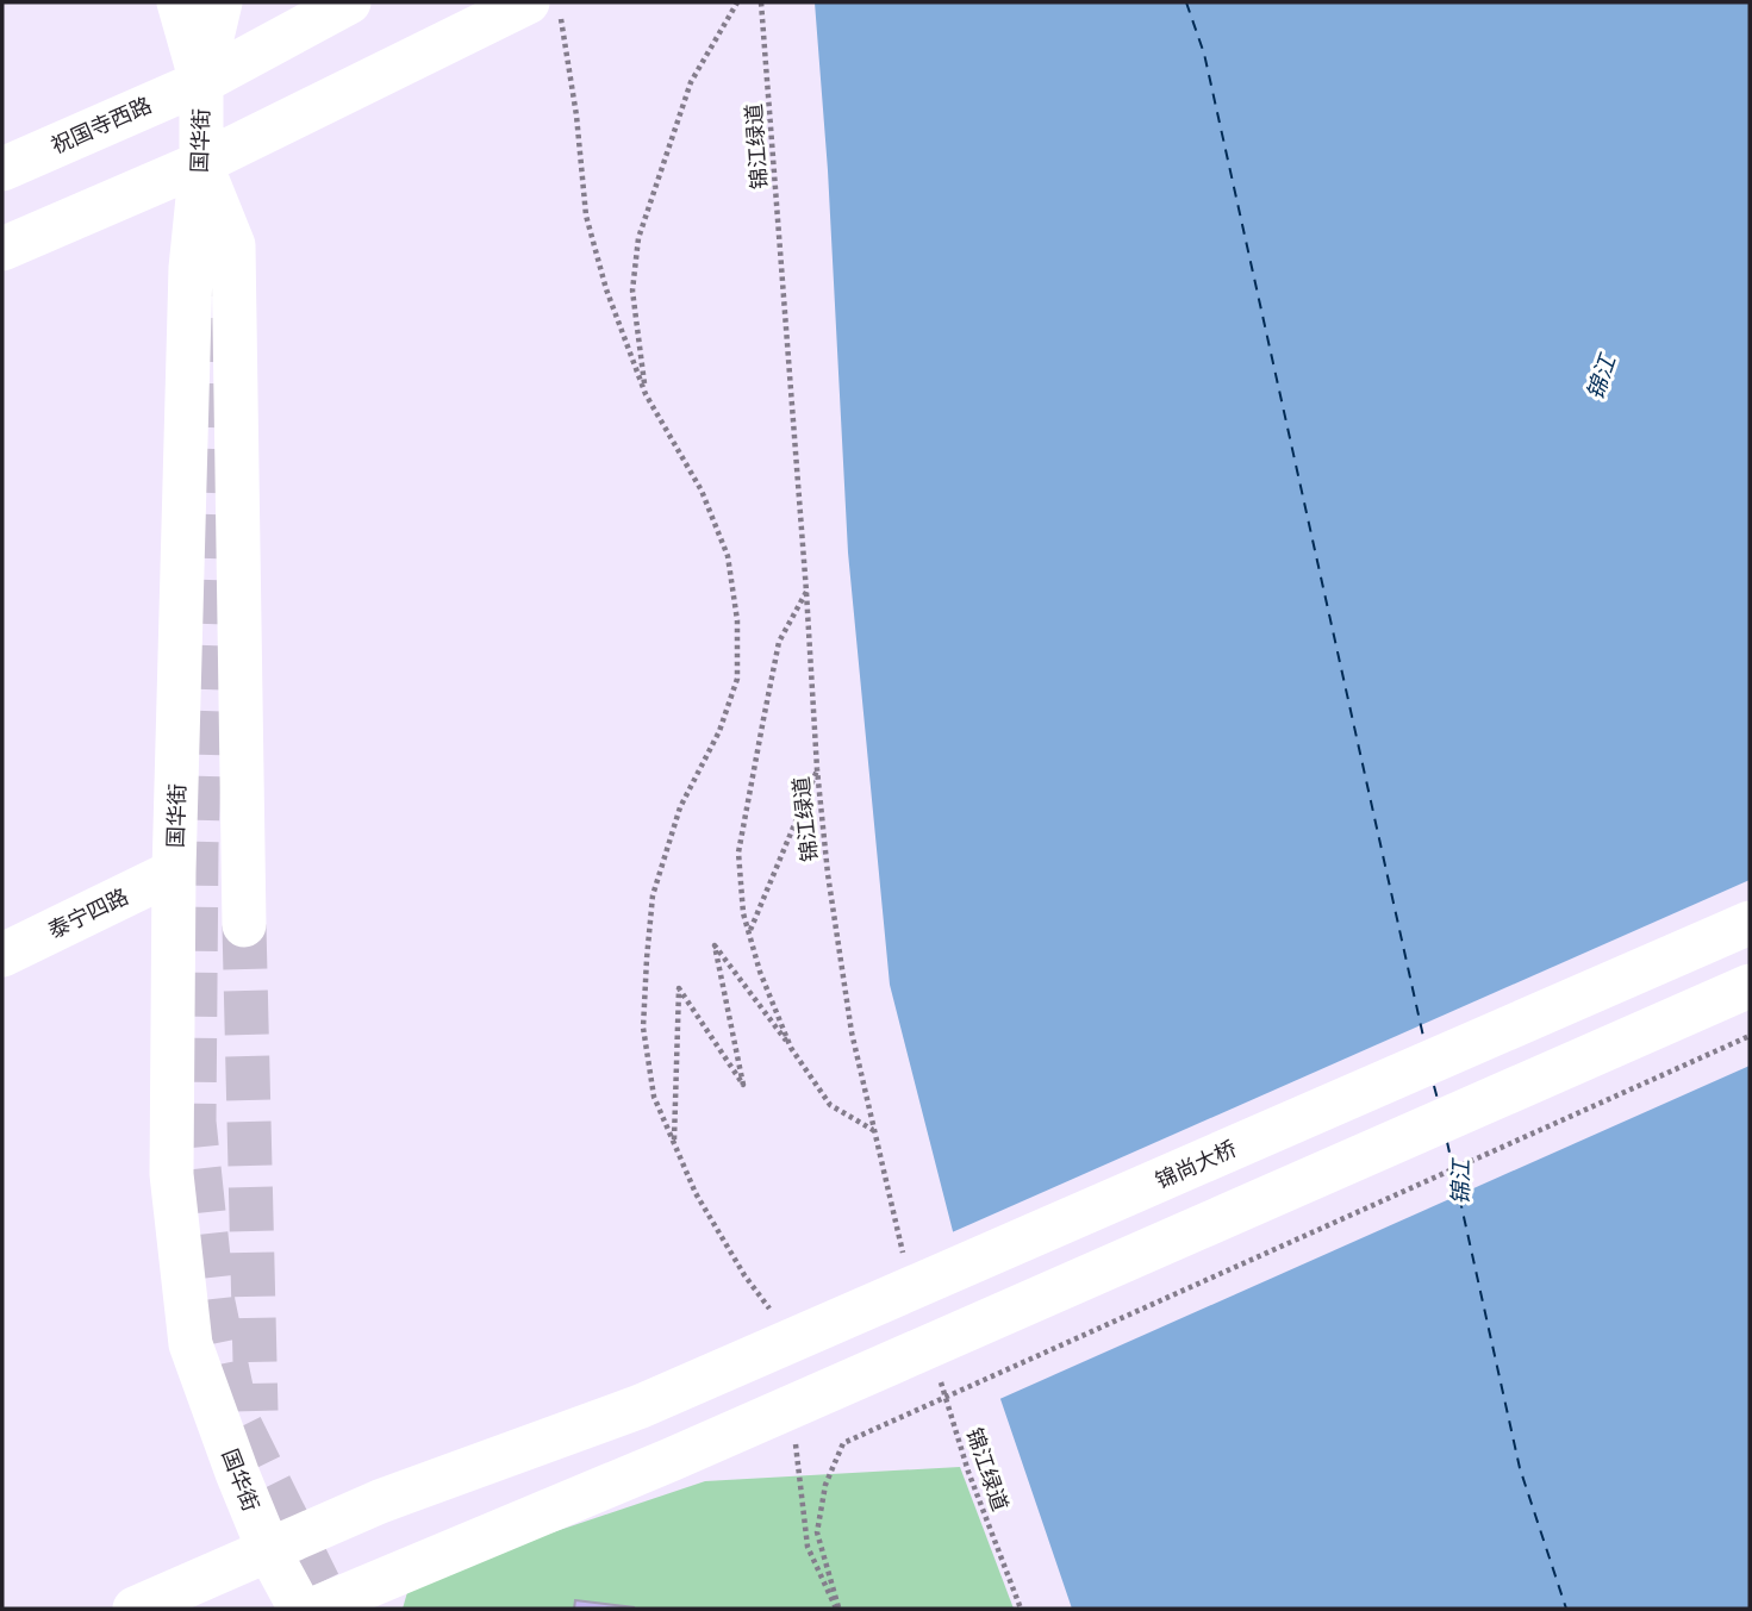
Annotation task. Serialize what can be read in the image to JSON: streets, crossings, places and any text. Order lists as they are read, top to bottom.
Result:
{
  "streets": {
    "street": [
      "祝国寺西路",
      "国华街",
      "泰宁四路",
      "锦尚大桥"
    ],
    "path": ["锦江绿道"]
  },
  "crossings": [
    ["祝国寺西路", "国华街"],
    ["国华街", "泰宁四路"],
    ["国华街", "锦尚大桥"]
  ],
  "water": ["锦江"]
}
